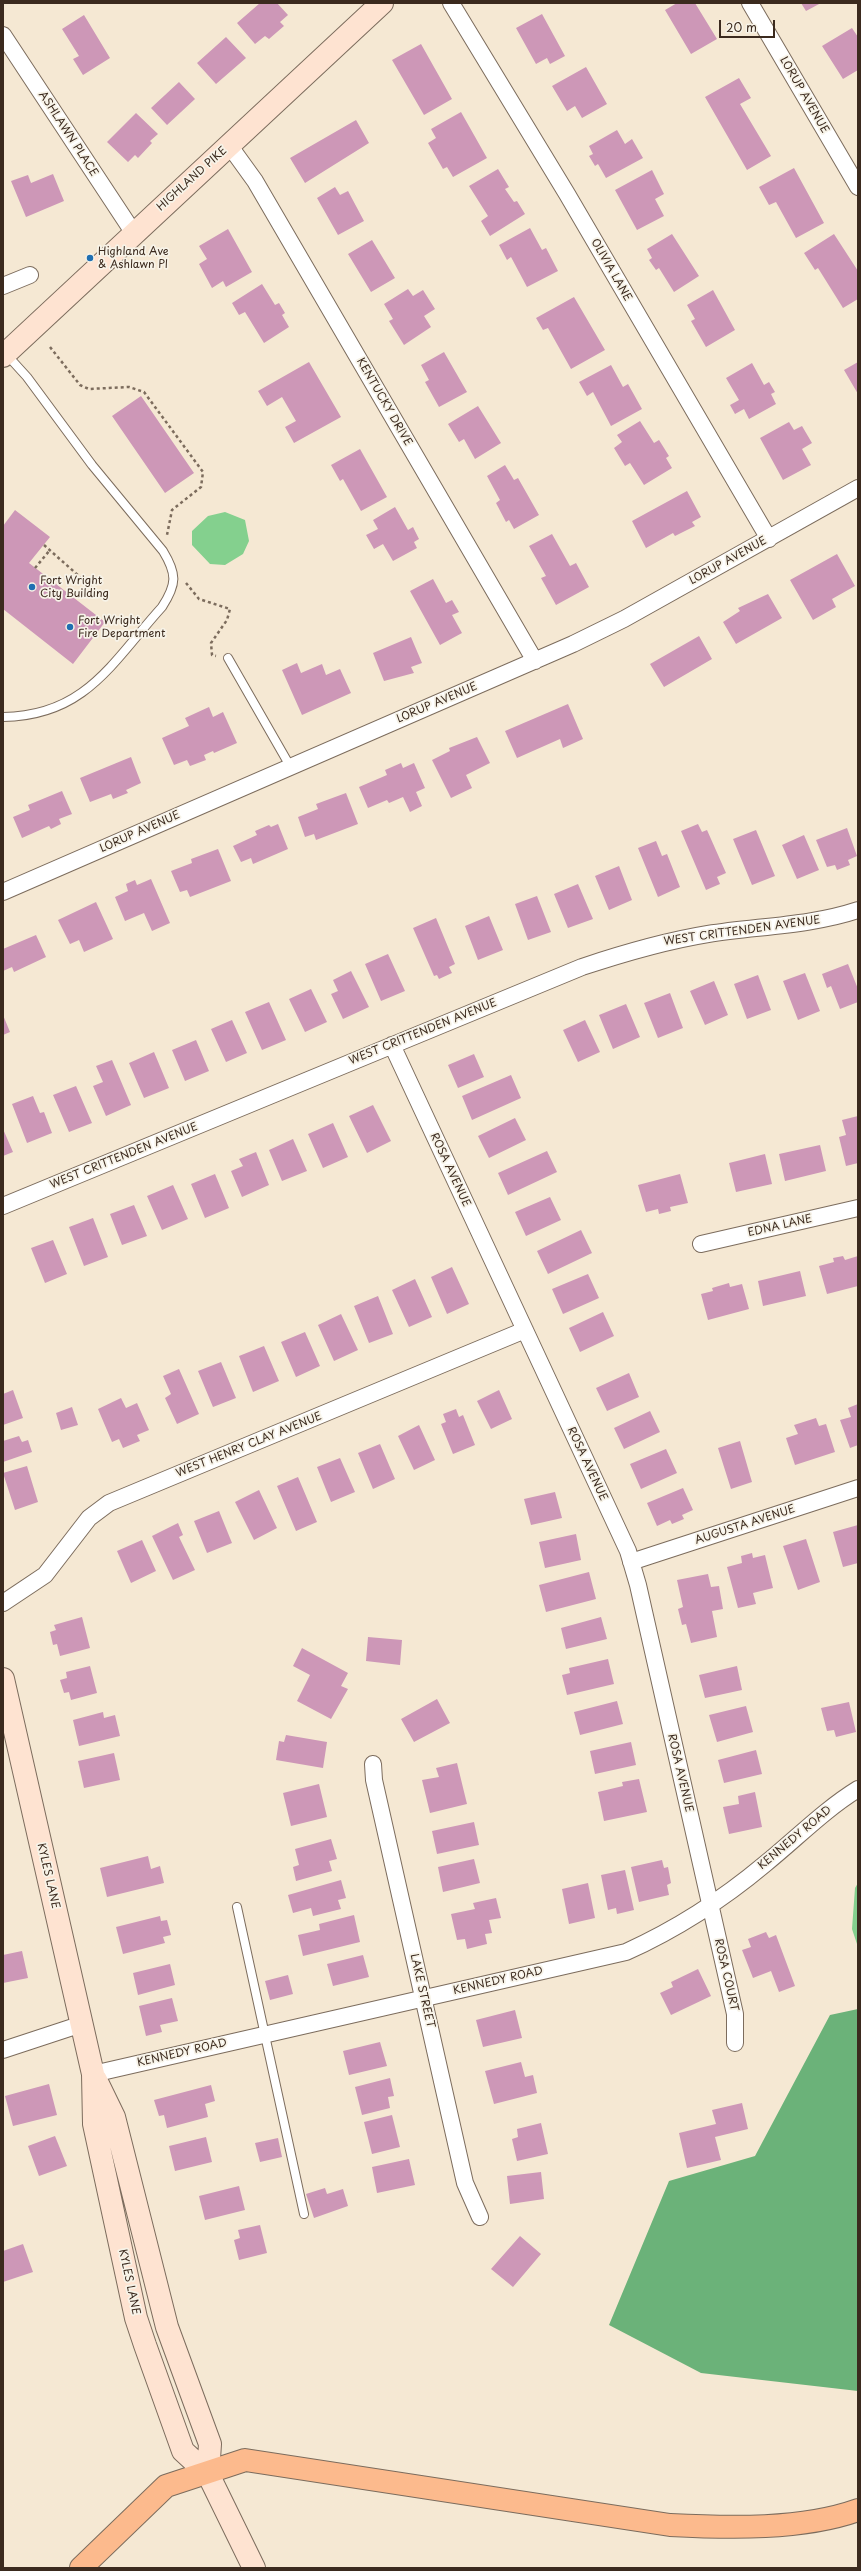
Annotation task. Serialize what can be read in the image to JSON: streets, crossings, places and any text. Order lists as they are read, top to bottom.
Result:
{
  "streets": {
    "main road": ["HIGHLAND PIKE", "KYLES LANE"],
    "street": [
      "LORUP AVENUE",
      "ASHLAWN PLACE",
      "OLIVIA LANE",
      "KENTUCKY DRIVE",
      "WEST CRITTENDEN AVENUE",
      "ROSA AVENUE",
      "EDNA LANE",
      "WEST HENRY CLAY AVENUE",
      "AUGUSTA AVENUE",
      "KENNEDY ROAD",
      "ROSA COURT",
      "LAKE STREET"
    ]
  },
  "crossings": [
    ["LORUP AVENUE", "OLIVIA LANE"],
    ["LORUP AVENUE", "KENTUCKY DRIVE"],
    ["ASHLAWN PLACE", "HIGHLAND PIKE"],
    ["HIGHLAND PIKE", "KENTUCKY DRIVE"],
    ["WEST CRITTENDEN AVENUE", "ROSA AVENUE"],
    ["ROSA AVENUE", "WEST HENRY CLAY AVENUE"],
    ["ROSA AVENUE", "AUGUSTA AVENUE"],
    ["ROSA AVENUE", "KENNEDY ROAD"],
    ["ROSA AVENUE", "ROSA COURT"],
    ["KENNEDY ROAD", "KYLES LANE"],
    ["KENNEDY ROAD", "ROSA COURT"],
    ["KENNEDY ROAD", "LAKE STREET"]
  ],
  "places": ["Highland Ave & Ashlawn Pl", "Fort Wright City Building", "Fort Wright Fire Department"],
  "scale_bar": "20 m"
}
